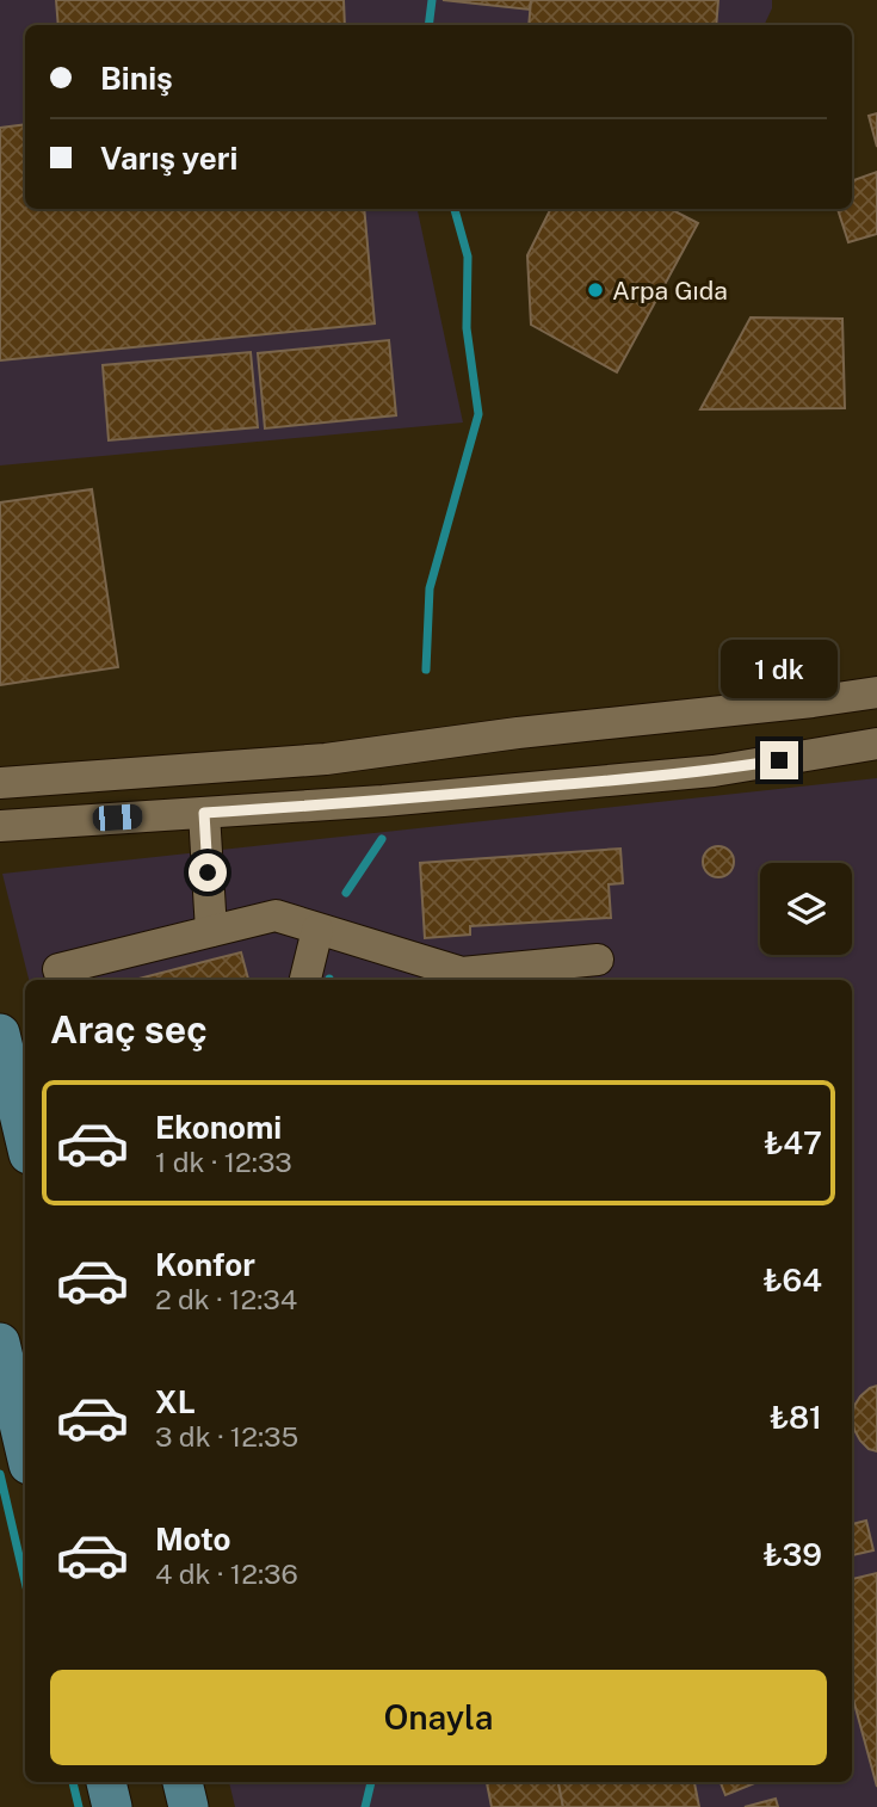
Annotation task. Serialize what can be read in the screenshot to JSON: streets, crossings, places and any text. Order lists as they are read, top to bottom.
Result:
{
  "places": ["Arpa Gıda"],
  "page": {
    "banner": ["Biniş", "Varış yeri"],
    "bubble": "1 dk",
    "heading": "Araç seç",
    "list": [
      {
        "name": "Ekonomi",
        "note": "1 dk · 12:33",
        "value": "₺47"
      },
      {
        "name": "Konfor",
        "note": "2 dk · 12:34",
        "value": "₺64"
      },
      {
        "name": "XL",
        "note": "3 dk · 12:35",
        "value": "₺81"
      },
      {
        "name": "Moto",
        "note": "4 dk · 12:36",
        "value": "₺39"
      }
    ],
    "buttons": "Onayla"
  }
}
